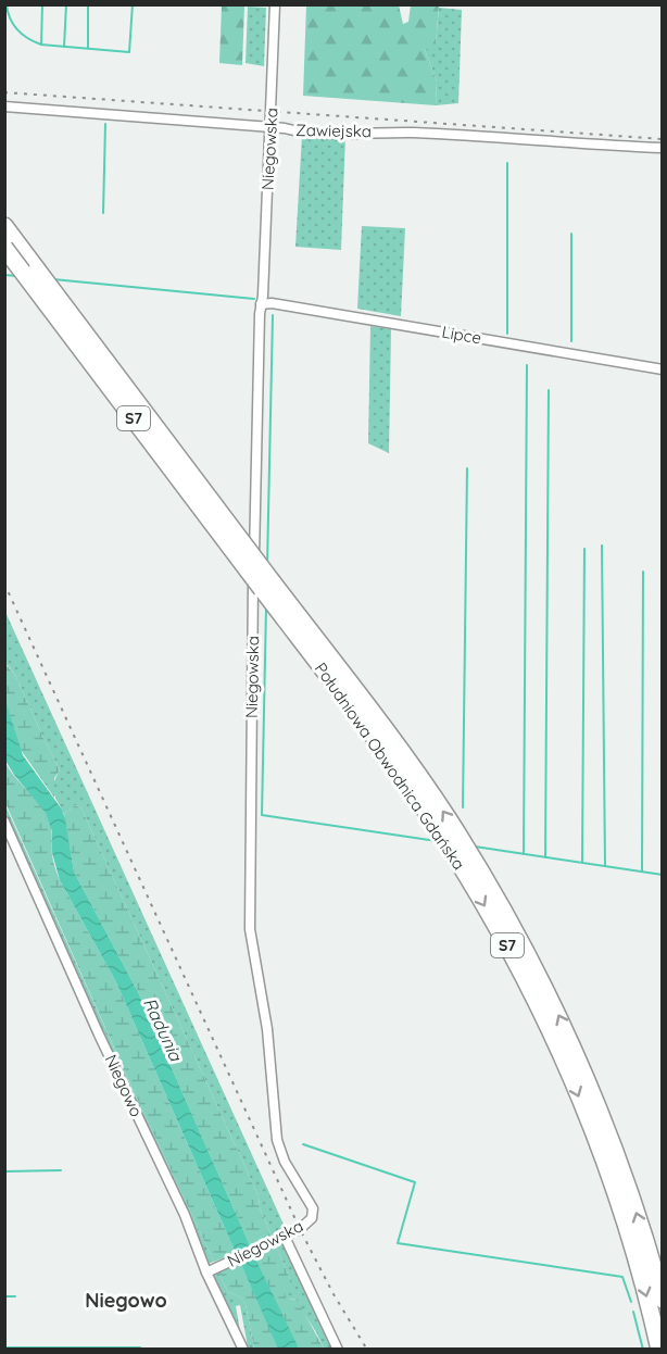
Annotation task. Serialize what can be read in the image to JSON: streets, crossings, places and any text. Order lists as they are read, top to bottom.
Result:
{
  "streets": {
    "highway": ["S7", "Południowa Obwodnica Gdańska"],
    "street": [
      "Zawiejska",
      "Niegowska",
      "Lipce",
      "Niegowo"
    ]
  },
  "crossings": [
    ["Zawiejska", "Niegowska"],
    ["Niegowska", "Lipce"],
    ["Niegowska", "Niegowo"]
  ],
  "districts": ["Niegowo"],
  "water": ["Radunia"]
}
